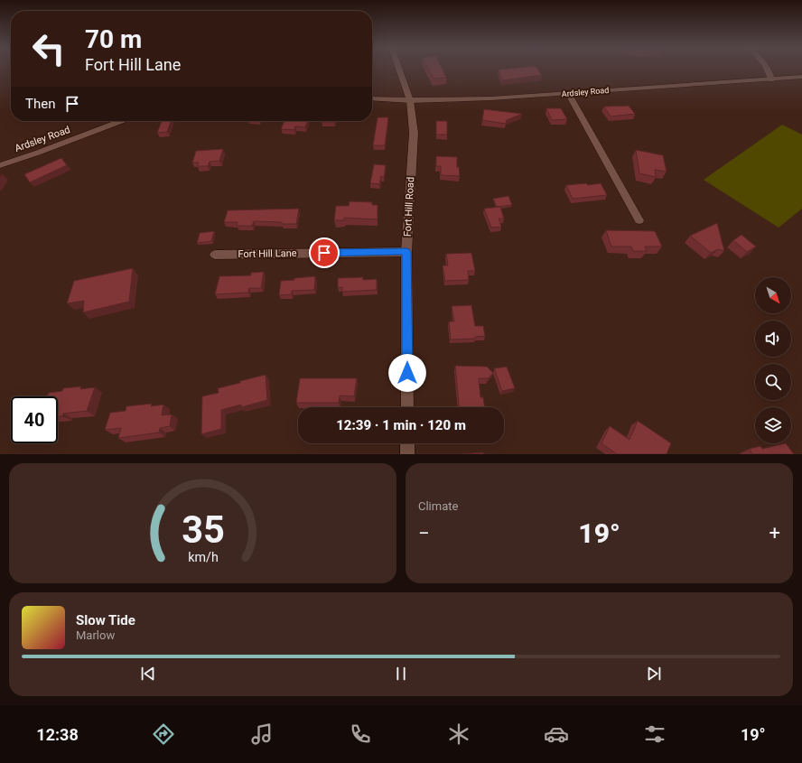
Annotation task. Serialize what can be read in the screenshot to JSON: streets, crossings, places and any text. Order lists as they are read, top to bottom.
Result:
{
  "streets": {
    "street": ["Ardsley Road", "Fort Hill Road", "Fort Hill Lane"]
  },
  "crossings": [
    ["Ardsley Road", "Fort Hill Road"],
    ["Fort Hill Road", "Fort Hill Lane"]
  ],
  "north": "bottom right",
  "page": {
    "turn": ["70 m", "Fort Hill Lane"],
    "then": "Then",
    "limit": "40",
    "trip": "12:39 · 1 min · 120 m",
    "tile": "Climate",
    "heat": ["−", "19°", "+"],
    "song": ["Slow Tide", "Marlow"],
    "tabs": ["12:38", "19°"],
    "gauge": ["35", "km/h"]
  }
}
